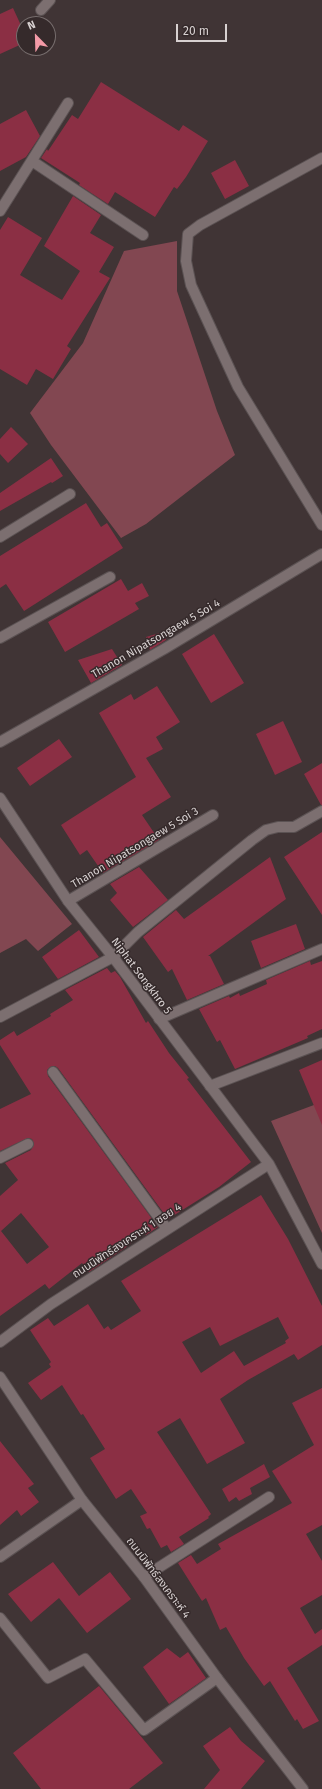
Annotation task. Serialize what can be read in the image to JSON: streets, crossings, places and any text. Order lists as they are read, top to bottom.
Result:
{
  "streets": {
    "street": [
      "Thanon Nipatsongaew 5 Soi 4",
      "Thanon Nipatsongaew 5 Soi 3",
      "Niphat Songkhro 5",
      "ถนนนิพัทธ์สงเคราะห์ 1 ซอย 4",
      "ถนนนิพัทธ์สงเคราะห์ 4"
    ]
  },
  "crossings": [
    ["Thanon Nipatsongaew 5 Soi 3", "Niphat Songkhro 5"],
    ["Niphat Songkhro 5", "ถนนนิพัทธ์สงเคราะห์ 1 ซอย 4"]
  ],
  "scale_bar": "20 m",
  "north": "top left"
}
